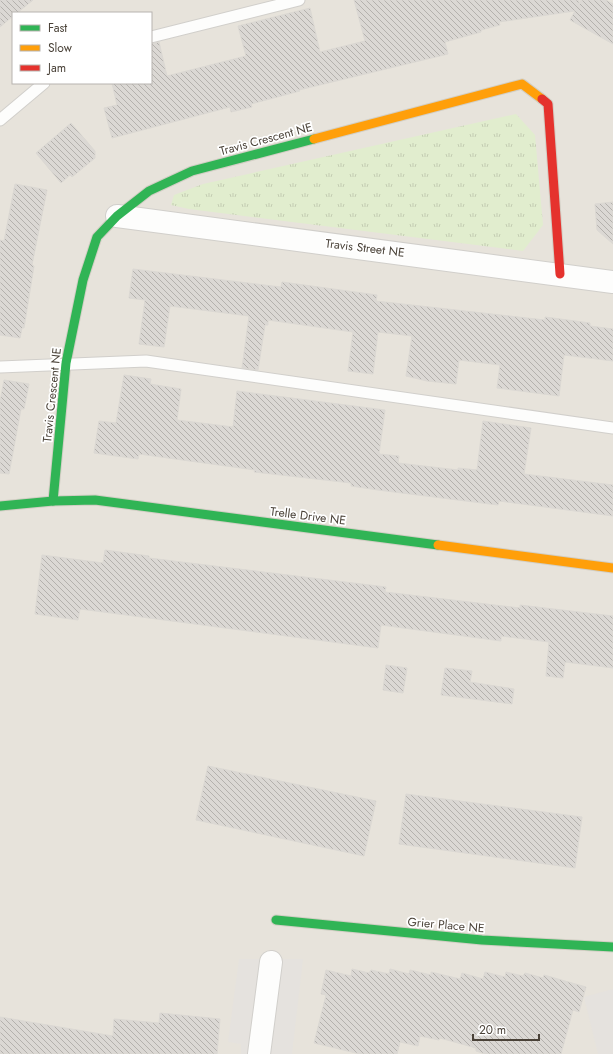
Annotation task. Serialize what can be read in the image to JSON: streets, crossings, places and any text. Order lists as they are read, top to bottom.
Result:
{
  "streets": {
    "street": [
      "Travis Crescent NE",
      "Travis Street NE",
      "Trelle Drive NE",
      "Grier Place NE"
    ]
  },
  "crossings": [
    ["Travis Crescent NE", "Travis Street NE"],
    ["Travis Crescent NE", "Trelle Drive NE"]
  ],
  "legend": ["Fast", "Slow", "Jam"],
  "scale_bar": "20 m"
}
